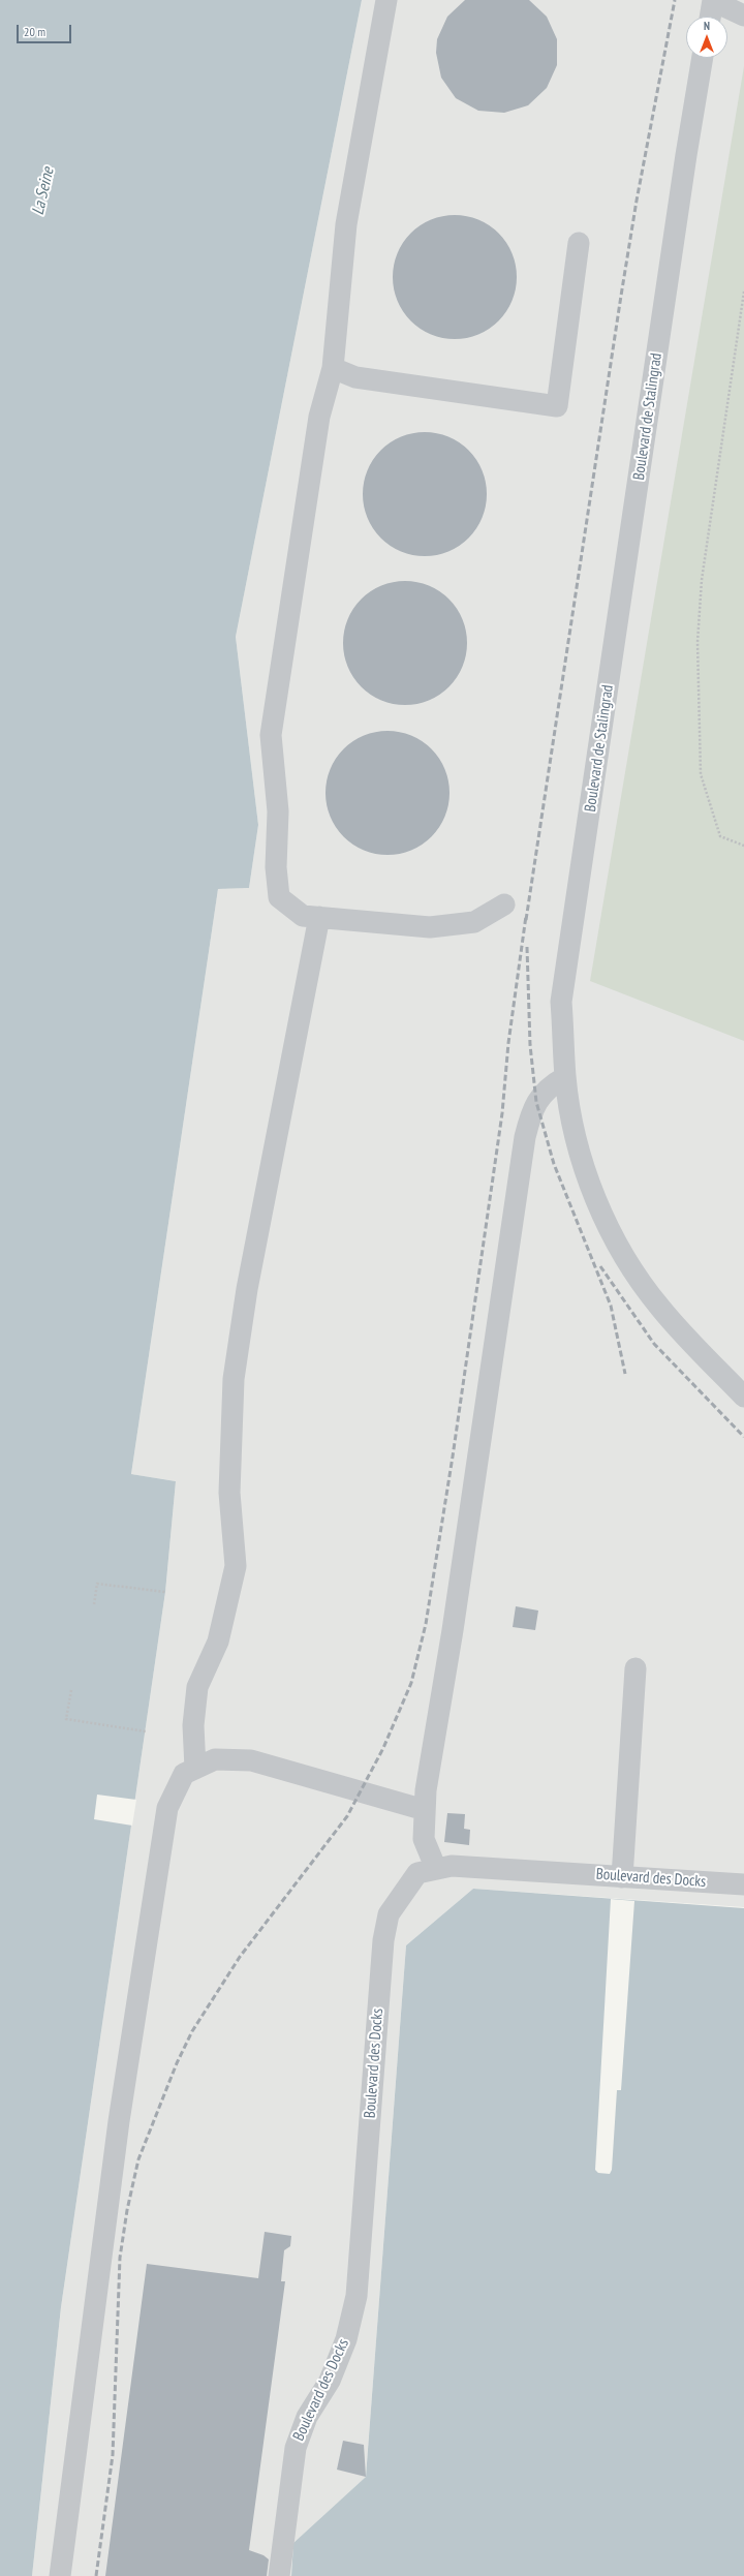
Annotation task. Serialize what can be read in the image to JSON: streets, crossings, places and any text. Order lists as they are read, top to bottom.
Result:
{
  "streets": {
    "street": ["Boulevard de Stalingrad", "Boulevard des Docks"]
  },
  "water": ["La Seine"],
  "scale_bar": "20 m",
  "north": "top"
}
